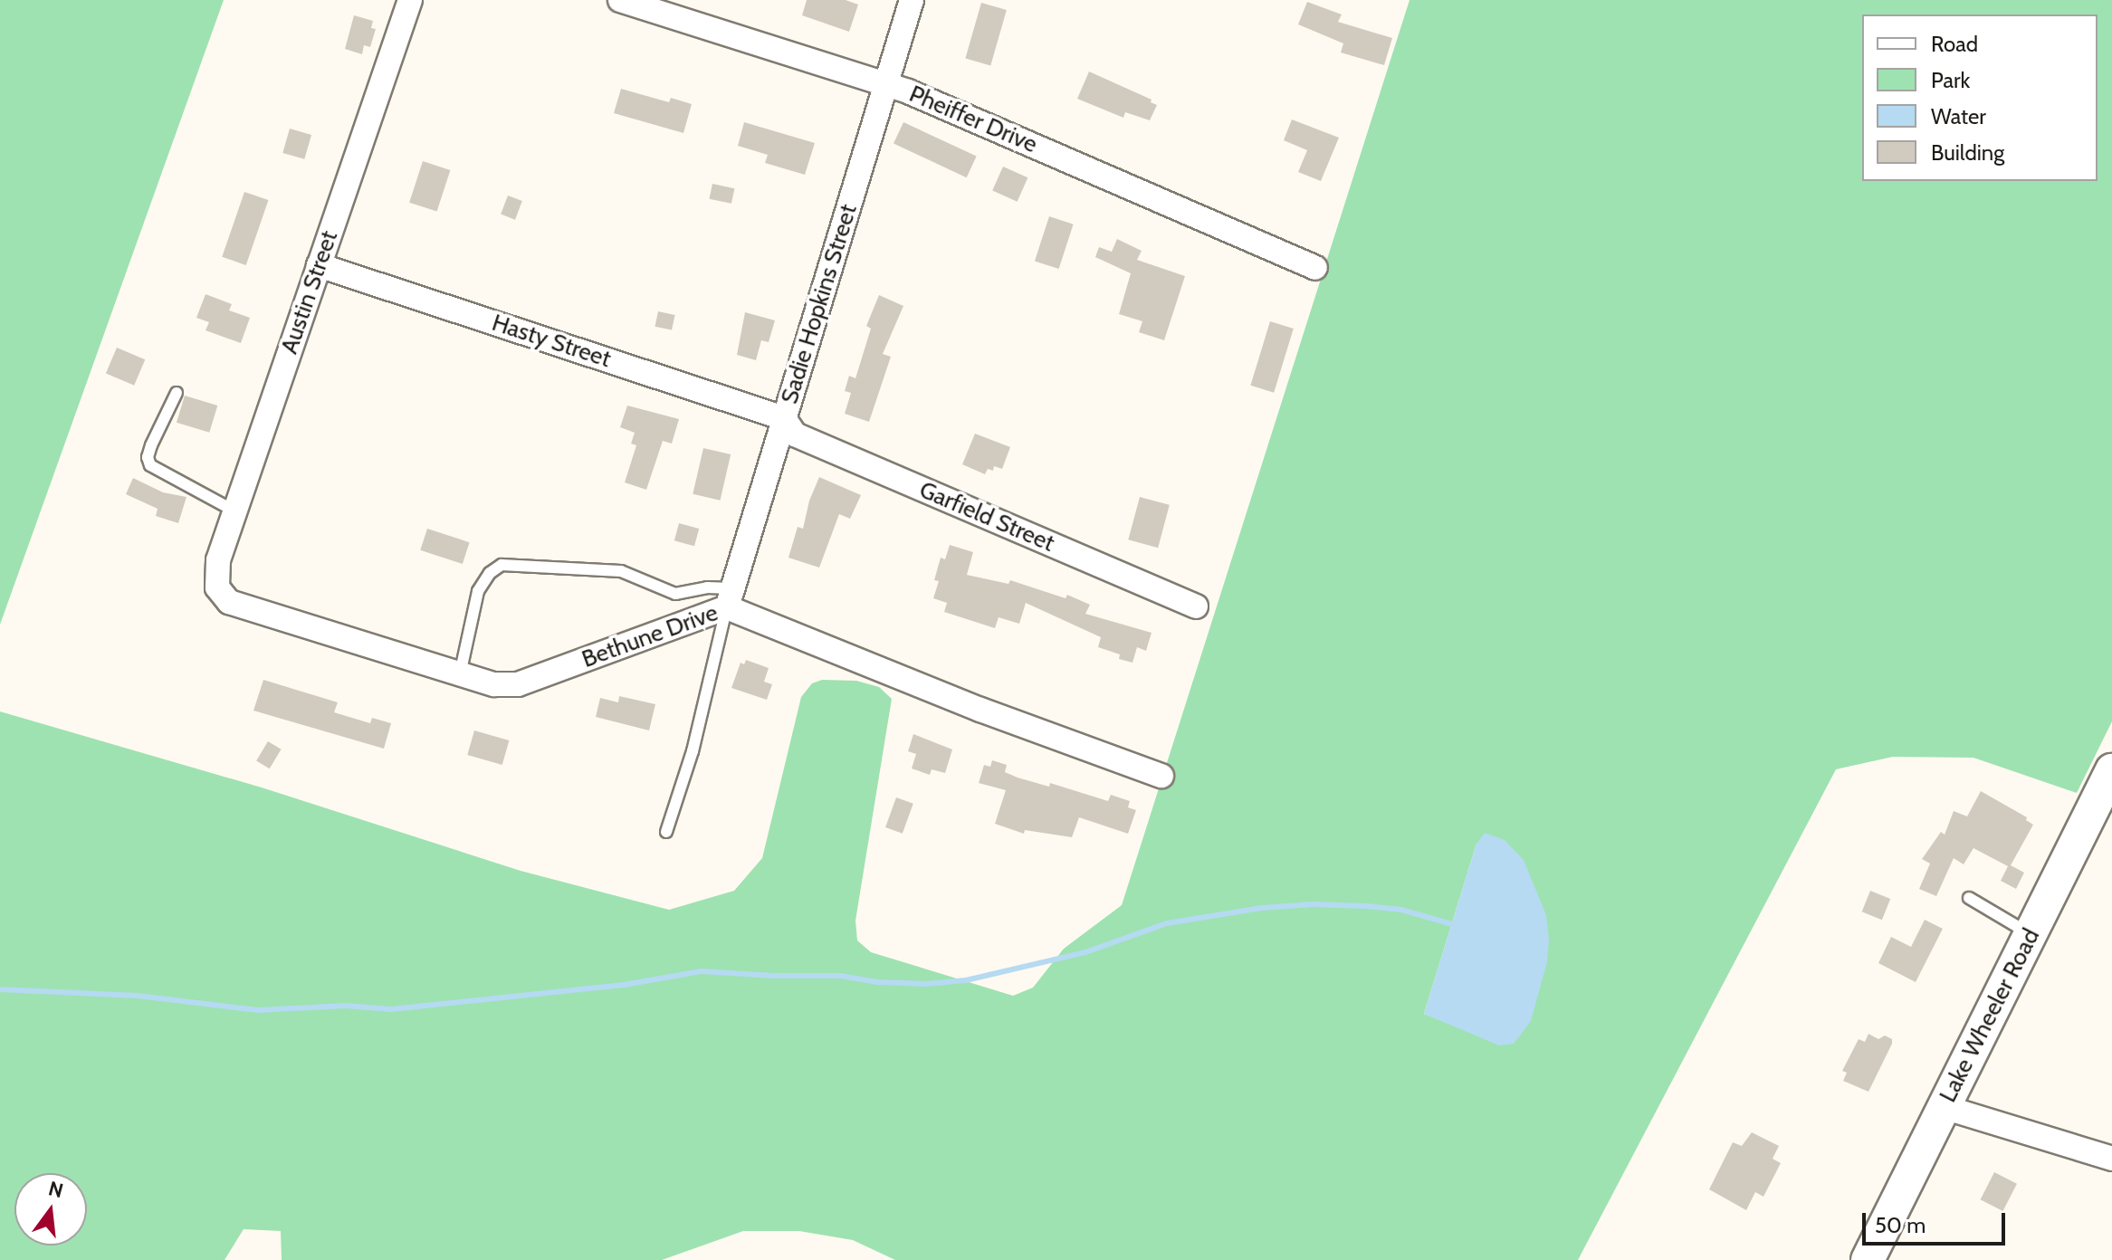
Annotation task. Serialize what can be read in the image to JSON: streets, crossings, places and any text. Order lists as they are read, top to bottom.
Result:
{
  "streets": {
    "street": [
      "Pheiffer Drive",
      "Austin Street",
      "Sadie Hopkins Street",
      "Hasty Street",
      "Garfield Street",
      "Bethune Drive",
      "Lake Wheeler Road"
    ]
  },
  "crossings": [
    ["Pheiffer Drive", "Sadie Hopkins Street"],
    ["Austin Street", "Hasty Street"],
    ["Austin Street", "Bethune Drive"],
    ["Sadie Hopkins Street", "Hasty Street"],
    ["Sadie Hopkins Street", "Garfield Street"],
    ["Sadie Hopkins Street", "Bethune Drive"],
    ["Hasty Street", "Garfield Street"]
  ],
  "legend": [
    "Road",
    "Park",
    "Water",
    "Building"
  ],
  "scale_bar": "50 m",
  "north": "top"
}
